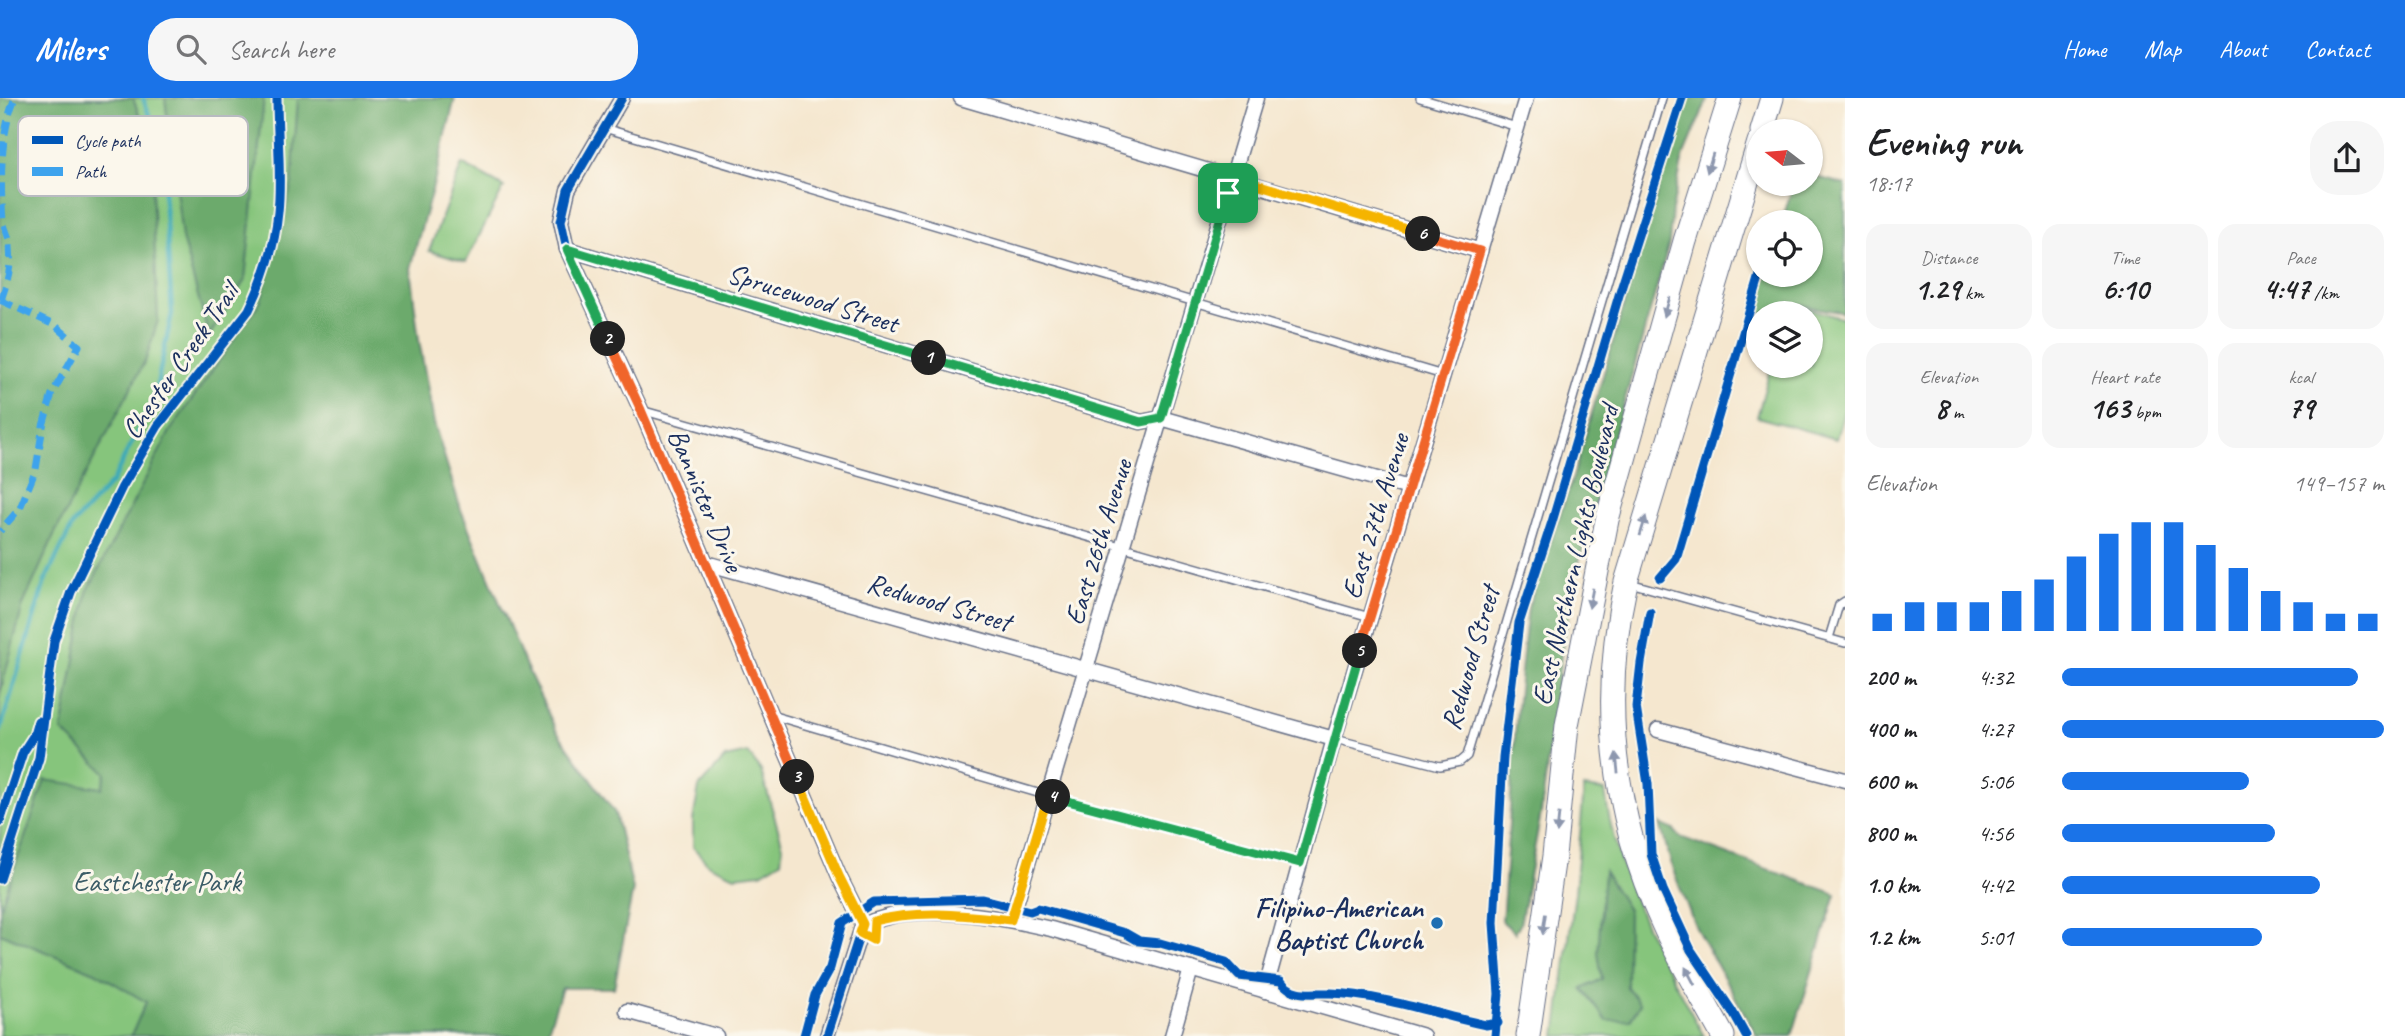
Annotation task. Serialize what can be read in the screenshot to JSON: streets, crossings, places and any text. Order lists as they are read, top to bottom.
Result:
{
  "streets": {
    "main road": ["East Northern Lights Boulevard"],
    "street": [
      "Sprucewood Street",
      "Bannister Drive",
      "East 27th Avenue",
      "East 26th Avenue",
      "Redwood Street"
    ],
    "cycle path": ["Chester Creek Trail"]
  },
  "crossings": [
    ["Sprucewood Street", "Bannister Drive"],
    ["Sprucewood Street", "East 27th Avenue"],
    ["Sprucewood Street", "East 26th Avenue"],
    ["Bannister Drive", "Redwood Street"],
    ["East 27th Avenue", "Redwood Street"],
    ["East 26th Avenue", "Redwood Street"]
  ],
  "parks": ["Eastchester Park"],
  "places": ["Filipino-American Baptist Church"],
  "legend": ["Cycle path", "Path"],
  "north": "left",
  "page": {
    "header": "Milers",
    "search": "Search here",
    "nav": [
      "Home",
      "Map",
      "About",
      "Contact"
    ],
    "heading": ["Evening run", "18:17"],
    "pins": [
      "6",
      "2",
      "1",
      "5",
      "3",
      "4"
    ],
    "stats": [
      ["Distance", "1.29 km"],
      ["Time", "6:10"],
      ["Pace", "4:47 /km"],
      ["Elevation", "8 m"],
      ["Heart rate", "163 bpm"],
      ["kcal", "79"]
    ],
    "chart": ["Elevation", "149–157 m"],
    "list": [
      {
        "name": "200 m",
        "note": "4:32"
      },
      {
        "name": "400 m",
        "note": "4:27"
      },
      {
        "name": "600 m",
        "note": "5:06"
      },
      {
        "name": "800 m",
        "note": "4:56"
      },
      {
        "name": "1.0 km",
        "note": "4:42"
      },
      {
        "name": "1.2 km",
        "note": "5:01"
      }
    ]
  }
}
